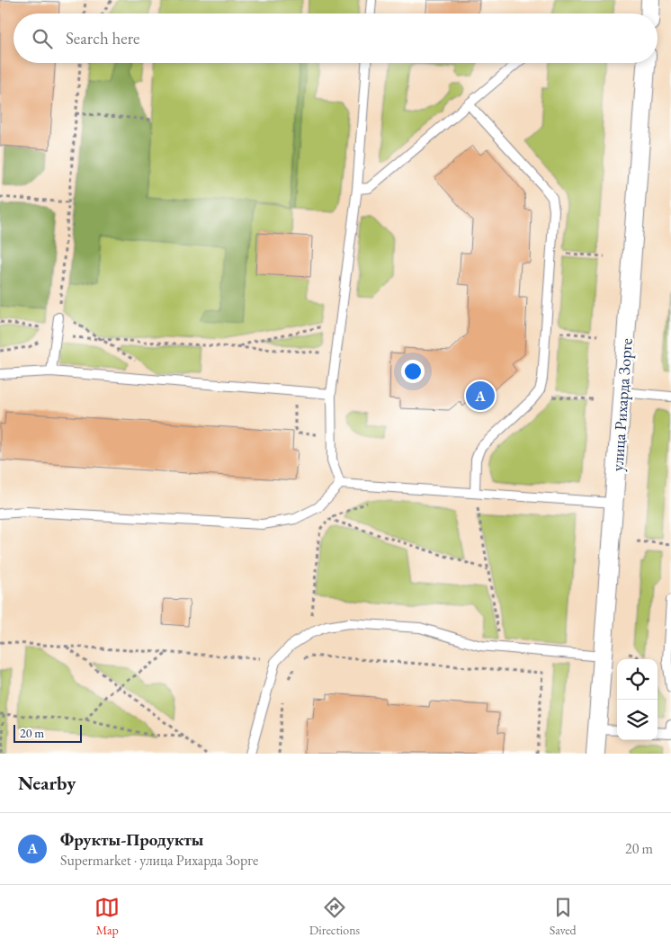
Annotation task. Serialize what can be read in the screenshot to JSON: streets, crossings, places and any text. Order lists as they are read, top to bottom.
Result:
{
  "streets": {
    "street": ["улица Рихарда Зорге"]
  },
  "scale_bar": "20 m",
  "page": {
    "search": "Search here",
    "pins": "A",
    "scale": "20 m",
    "heading": "Nearby",
    "list": [
      {
        "mark": "A",
        "name": "Фрукты-Продукты",
        "note": "Supermarket · улица Рихарда Зорге",
        "value": "20 m"
      }
    ],
    "nav": ["Map", "Directions", "Saved"]
  }
}
